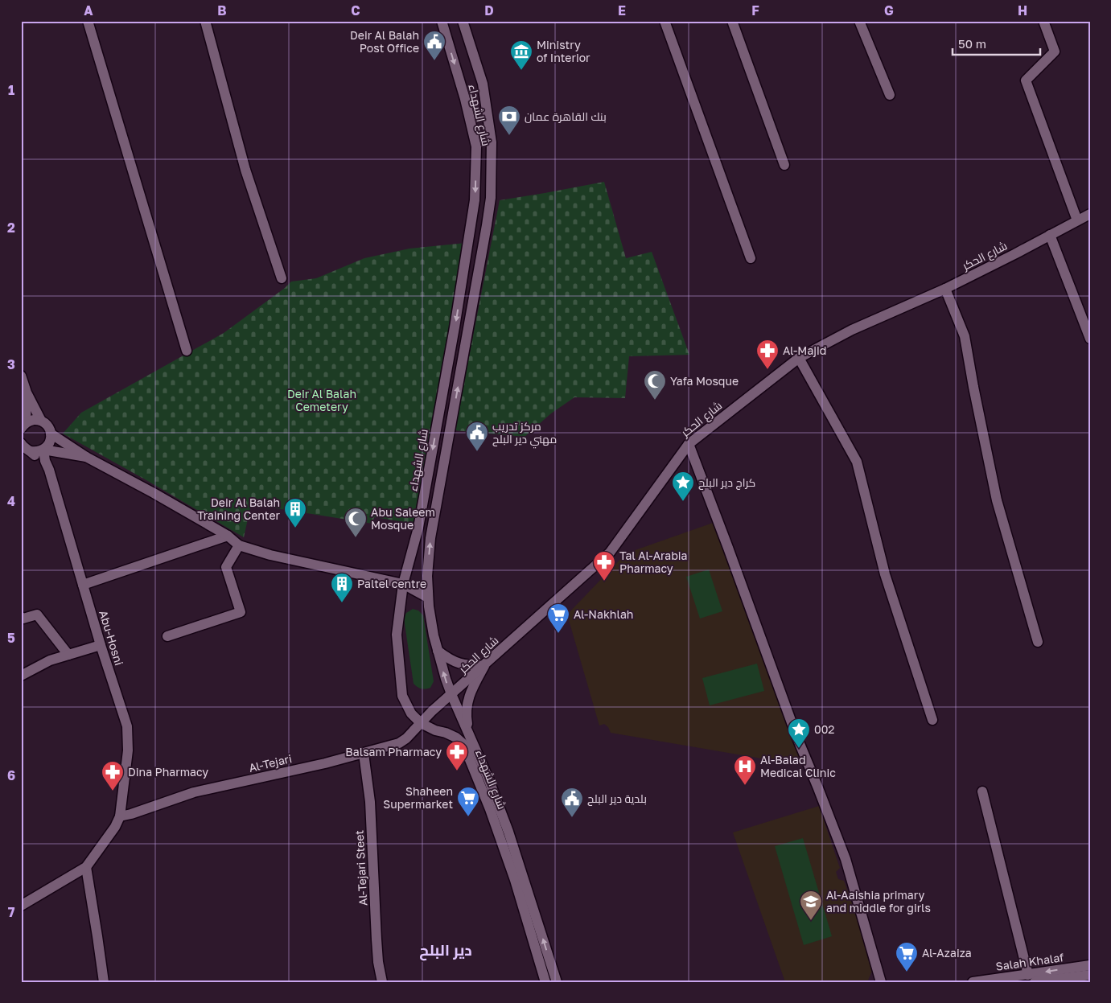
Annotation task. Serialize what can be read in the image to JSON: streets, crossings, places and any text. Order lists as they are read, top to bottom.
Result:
{
  "streets": {
    "street": [
      "شارع الشهداء",
      "شارع الحكر",
      "Abu-Hosni",
      "Al-Tejari",
      "Al-Tejari Steet",
      "Salah Khalaf"
    ]
  },
  "crossings": [
    ["شارع الشهداء", "شارع الحكر"],
    ["شارع الشهداء", "Al-Tejari"],
    ["شارع الحكر", "Al-Tejari"],
    ["Abu-Hosni", "Al-Tejari"],
    ["Al-Tejari", "Al-Tejari Steet"]
  ],
  "districts": ["دير البلح"],
  "parks": ["Deir Al Balah Cemetery"],
  "places": {
    "public building": ["Deir Al Balah Post Office", "مركز تدريب مهني دير البلح", "بلدية دير البلح"],
    "museum": ["Ministry of Interior"],
    "bank": ["بنك القاهرة عمان"],
    "pharmacy": [
      "Al-Majid",
      "Tal Al-Arabia Pharmacy",
      "Balsam Pharmacy",
      "Dina Pharmacy"
    ],
    "mosque": ["Yafa Mosque", "Abu Saleem Mosque"],
    "place": ["كراج دير البلح", "002"],
    "building": ["Deir Al Balah Training Center", "Paltel centre"],
    "supermarket": ["Al-Nakhlah", "Shaheen Supermarket", "Al-Azaiza"],
    "hospital": ["Al-Balad Medical Clinic"],
    "school or university": ["Al-Aaishia primary and middle for girls"]
  },
  "scale_bar": "50 m",
  "grid": {
    "columns": [
      "A",
      "B",
      "C",
      "D",
      "E",
      "F",
      "G",
      "H"
    ],
    "rows": [
      "1",
      "2",
      "3",
      "4",
      "5",
      "6",
      "7"
    ]
  }
}
